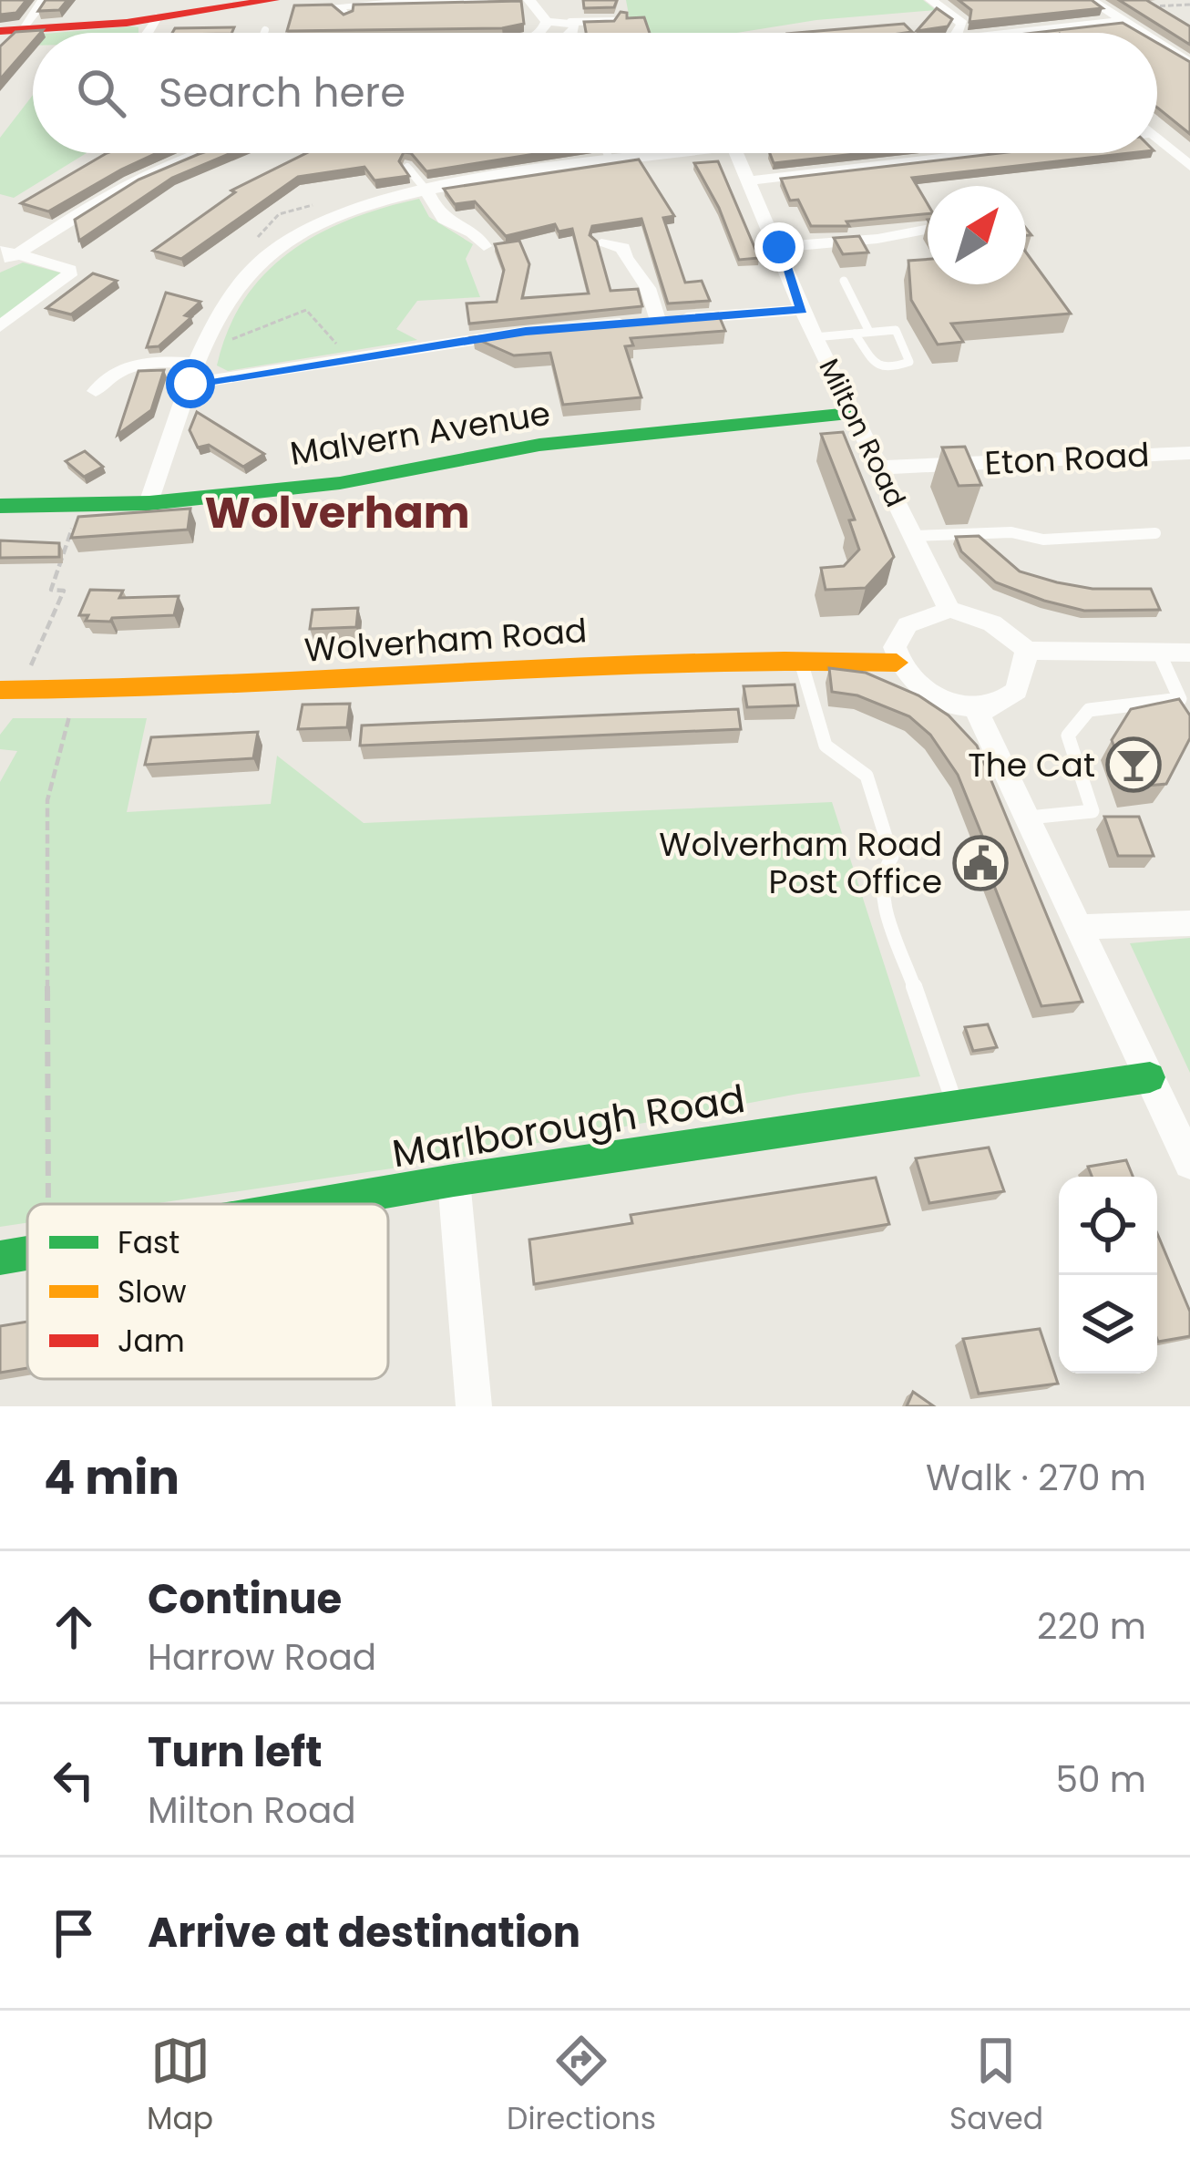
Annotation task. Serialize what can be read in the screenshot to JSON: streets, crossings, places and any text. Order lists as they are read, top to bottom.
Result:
{
  "streets": {
    "street": [
      "Malvern Avenue",
      "Milton Road",
      "Eton Road",
      "Wolverham Road",
      "Marlborough Road"
    ]
  },
  "crossings": [
    ["Malvern Avenue", "Milton Road"],
    ["Milton Road", "Eton Road"],
    ["Milton Road", "Wolverham Road"]
  ],
  "districts": ["Wolverham"],
  "places": {
    "bar": ["The Cat"],
    "public building": ["Wolverham Road Post Office"]
  },
  "legend": ["Fast", "Slow", "Jam"],
  "north": "top right",
  "page": {
    "search": "Search here",
    "heading": ["4 min", "Walk · 270 m"],
    "list": [
      ["Continue", "Harrow Road", "220 m"],
      ["Turn left", "Milton Road", "50 m"],
      "Arrive at destination"
    ],
    "nav": ["Map", "Directions", "Saved"]
  }
}
